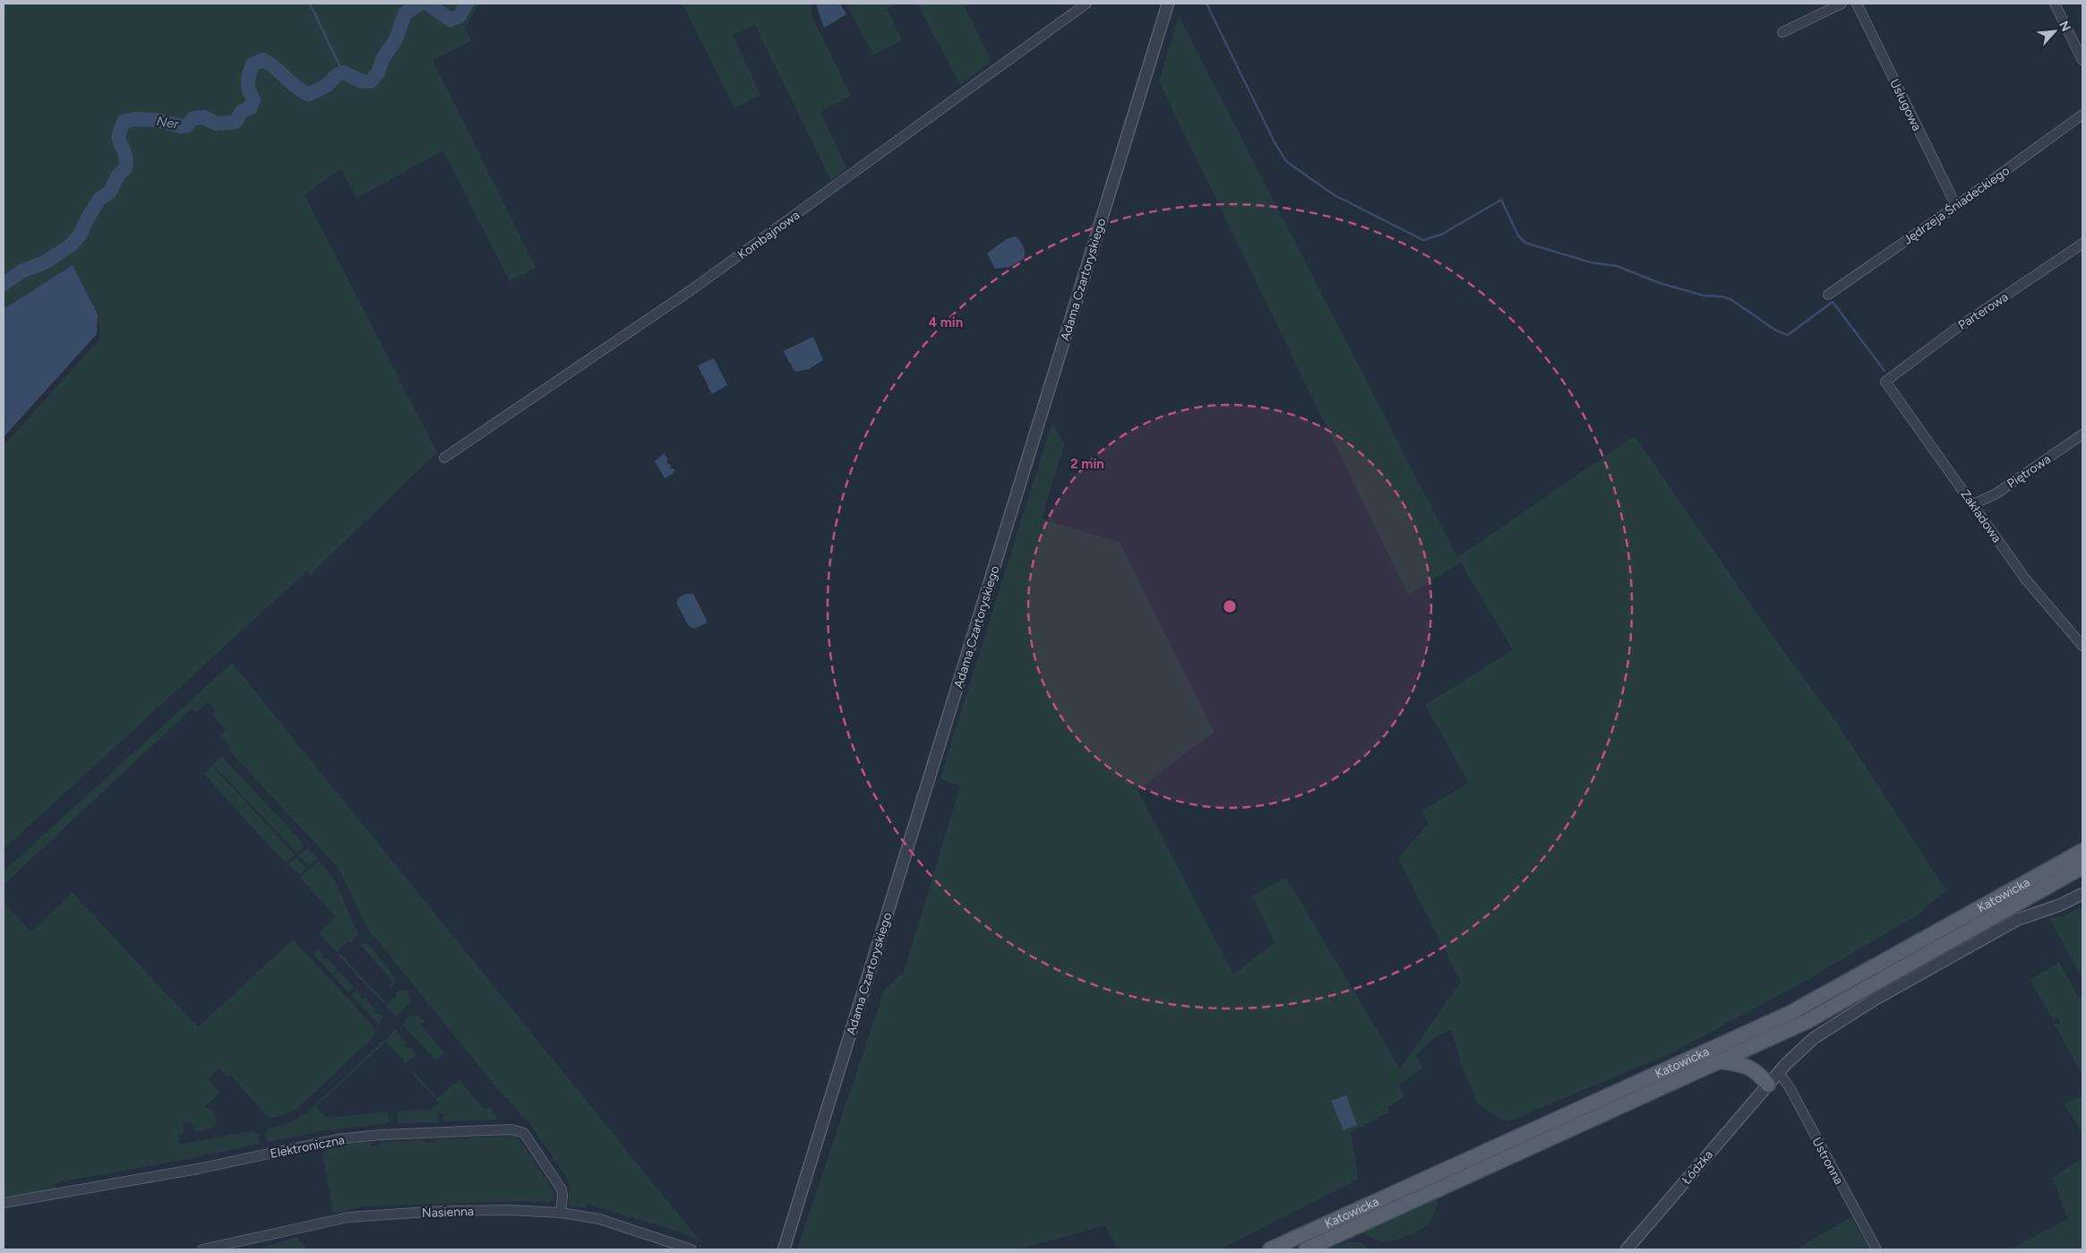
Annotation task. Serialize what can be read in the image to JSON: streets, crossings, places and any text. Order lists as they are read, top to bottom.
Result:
{
  "streets": {
    "main road": ["Katowicka"],
    "street": [
      "Usługowa",
      "Jędrzeja Śniadeckiego",
      "Kombajnowa",
      "Adama Czartoryskiego",
      "Parterowa",
      "Piętrowa",
      "Zakładowa",
      "Elektroniczna",
      "Ustronna",
      "Łódzka",
      "Nasienna"
    ]
  },
  "crossings": [
    ["Usługowa", "Jędrzeja Śniadeckiego"],
    ["Parterowa", "Zakładowa"],
    ["Piętrowa", "Zakładowa"],
    ["Elektroniczna", "Nasienna"],
    ["Ustronna", "Łódzka"]
  ],
  "water": ["Ner"],
  "north": "top right",
  "rings": ["4 min", "2 min"]
}
